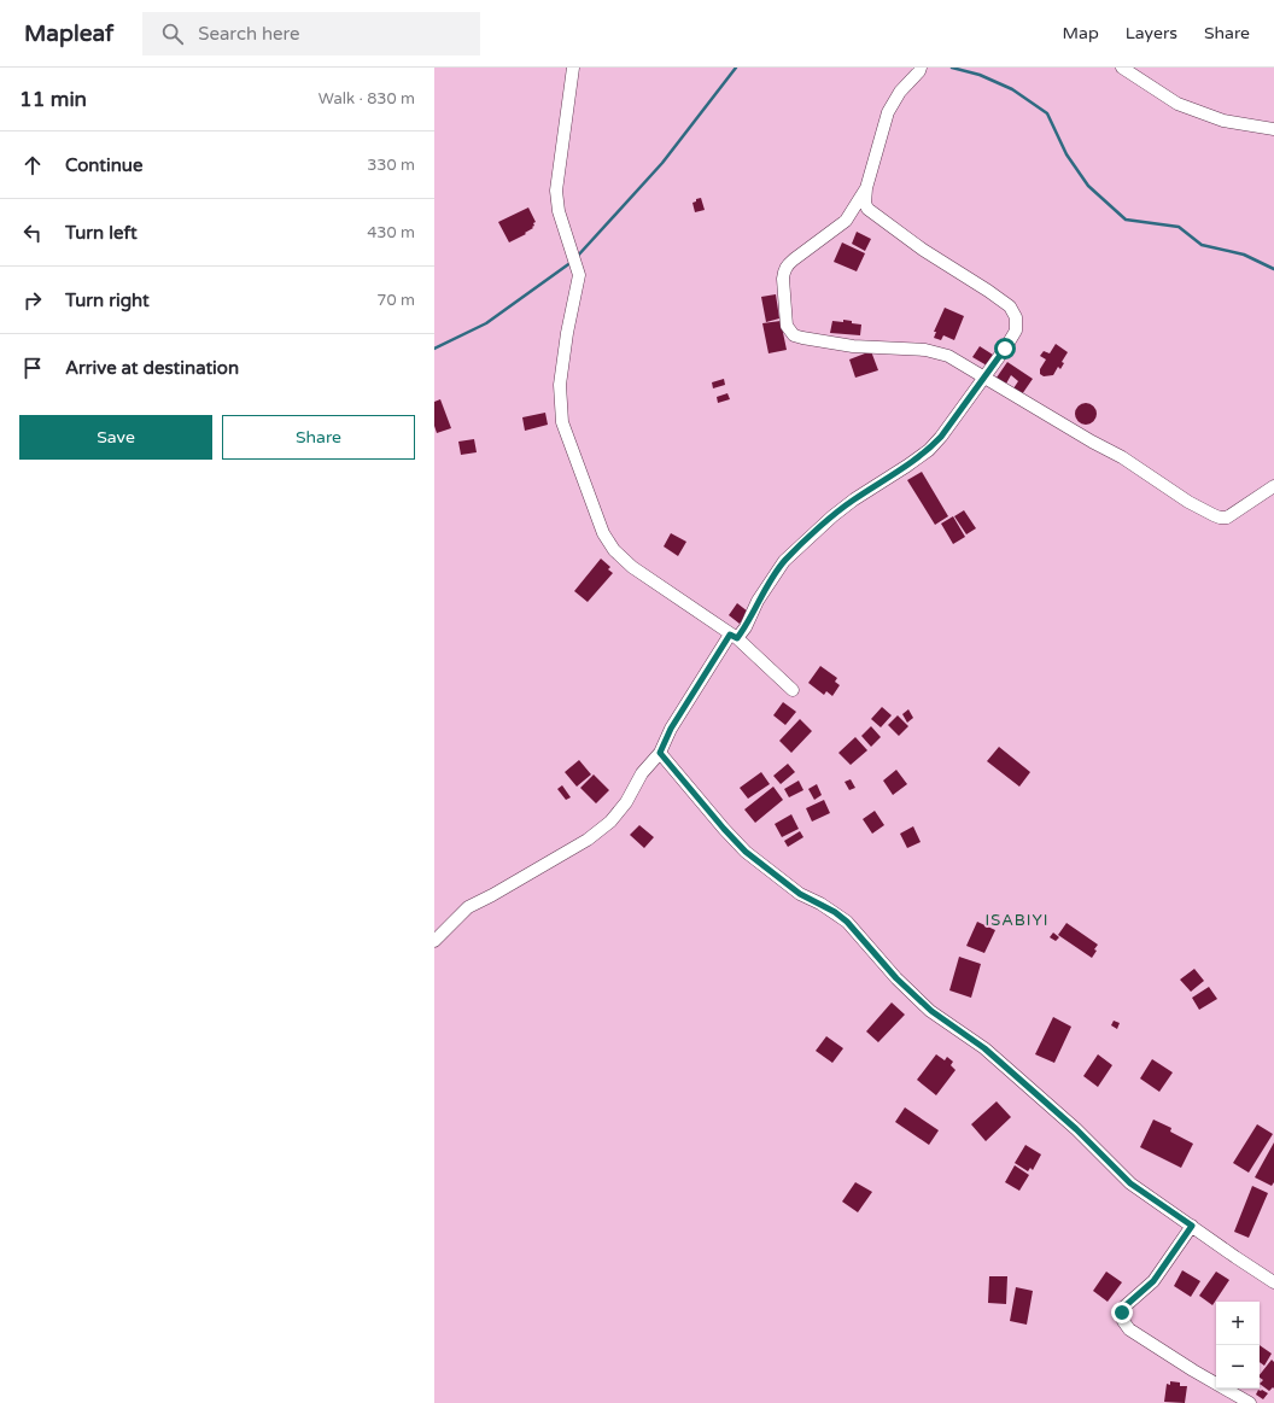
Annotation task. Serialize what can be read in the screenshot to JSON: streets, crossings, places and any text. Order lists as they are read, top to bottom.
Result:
{
  "districts": ["ISABIYI"],
  "page": {
    "header": "Mapleaf",
    "search": "Search here",
    "nav": ["Map", "Layers", "Share"],
    "heading": ["11 min", "Walk · 830 m"],
    "list": [
      ["Continue", "330 m"],
      ["Turn left", "430 m"],
      ["Turn right", "70 m"],
      "Arrive at destination"
    ],
    "buttons": ["Save", "Share"],
    "map_buttons": ["+", "−"]
  }
}
